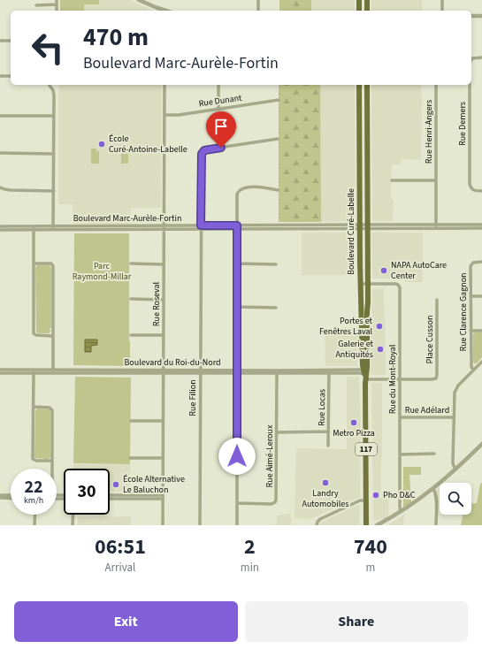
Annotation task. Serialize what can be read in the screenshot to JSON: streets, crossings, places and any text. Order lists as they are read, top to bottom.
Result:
{
  "streets": {
    "main road": ["Boulevard Curé-Labelle", "117"],
    "street": [
      "Rue Dunant",
      "Rue Demers",
      "Rue Henri-Angers",
      "Boulevard Marc-Aurèle-Fortin",
      "Rue Roseval",
      "Rue Clarence Gagnon",
      "Place Cusson",
      "Boulevard du Roi-du-Nord",
      "Rue du Mont-Royal",
      "Rue Filion",
      "Rue Locas",
      "Rue Adélard",
      "Rue Aimé-Leroux"
    ]
  },
  "crossings": [
    ["Rue Dunant", "Rue Roseval"],
    ["Rue Henri-Angers", "Boulevard Marc-Aurèle-Fortin"],
    ["Boulevard Marc-Aurèle-Fortin", "Boulevard Curé-Labelle"],
    ["Boulevard Marc-Aurèle-Fortin", "Rue Roseval"],
    ["Boulevard Marc-Aurèle-Fortin", "Rue Filion"],
    ["Boulevard Curé-Labelle", "Boulevard du Roi-du-Nord"],
    ["Boulevard Curé-Labelle", "Rue du Mont-Royal"],
    ["Rue Roseval", "Boulevard du Roi-du-Nord"],
    ["Place Cusson", "Boulevard du Roi-du-Nord"],
    ["Boulevard du Roi-du-Nord", "Rue du Mont-Royal"],
    ["Boulevard du Roi-du-Nord", "Rue Filion"],
    ["Boulevard du Roi-du-Nord", "Rue Locas"],
    ["Boulevard du Roi-du-Nord", "Rue Aimé-Leroux"],
    ["Rue du Mont-Royal", "Rue Adélard"]
  ],
  "parks": ["Parc Raymond-Millar"],
  "places": [
    "École Curé-Antoine-Labelle",
    "NAPA AutoCare Center",
    "Portes et Fenêtres Laval",
    "Galerie et Antiquités",
    "Metro Pizza",
    "Landry Automobiles",
    "École Alternative Le Baluchon",
    "Pho D&C"
  ],
  "page": {
    "turn": ["470 m", "Boulevard Marc-Aurèle-Fortin"],
    "speed": "22 km/h",
    "limit": "30",
    "eta": [
      "06:51",
      "Arrival",
      "2",
      "min",
      "740",
      "m"
    ],
    "buttons": ["Exit", "Share"]
  }
}
